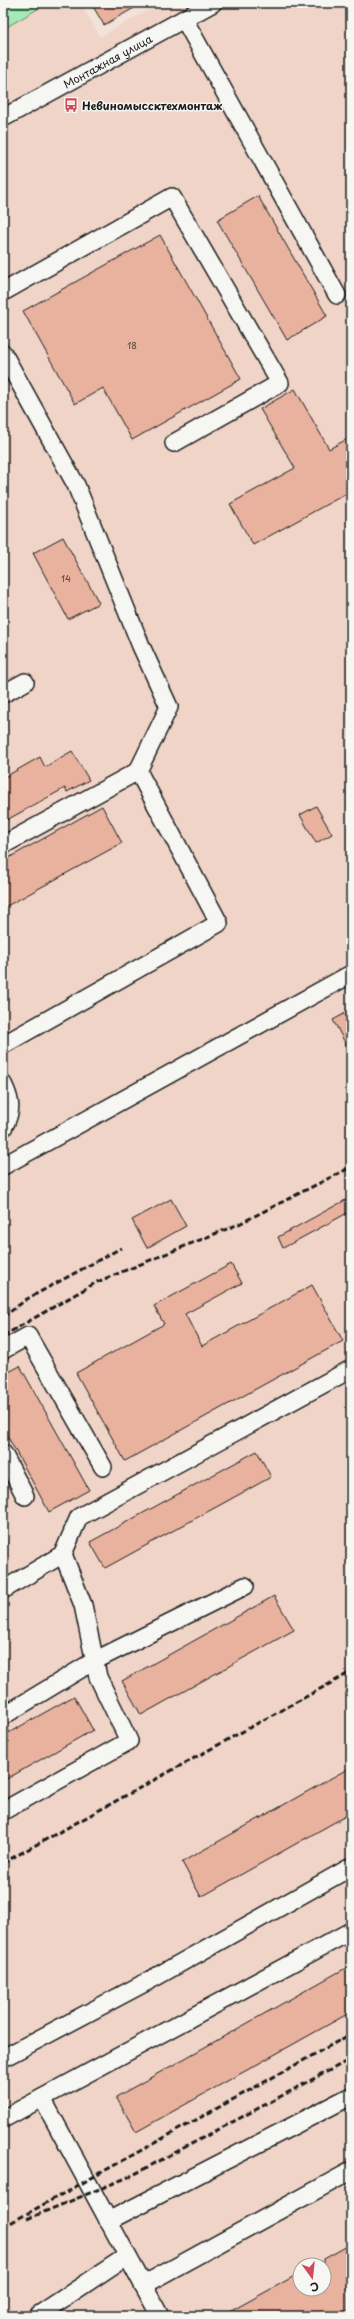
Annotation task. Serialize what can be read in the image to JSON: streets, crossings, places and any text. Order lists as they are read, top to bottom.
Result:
{
  "streets": {
    "street": ["Монтажная улица"]
  },
  "places": {
    "bus stop": ["Невиномыссктехмонтаж"]
  },
  "house_numbers": ["18", "14"],
  "north": "bottom"
}
